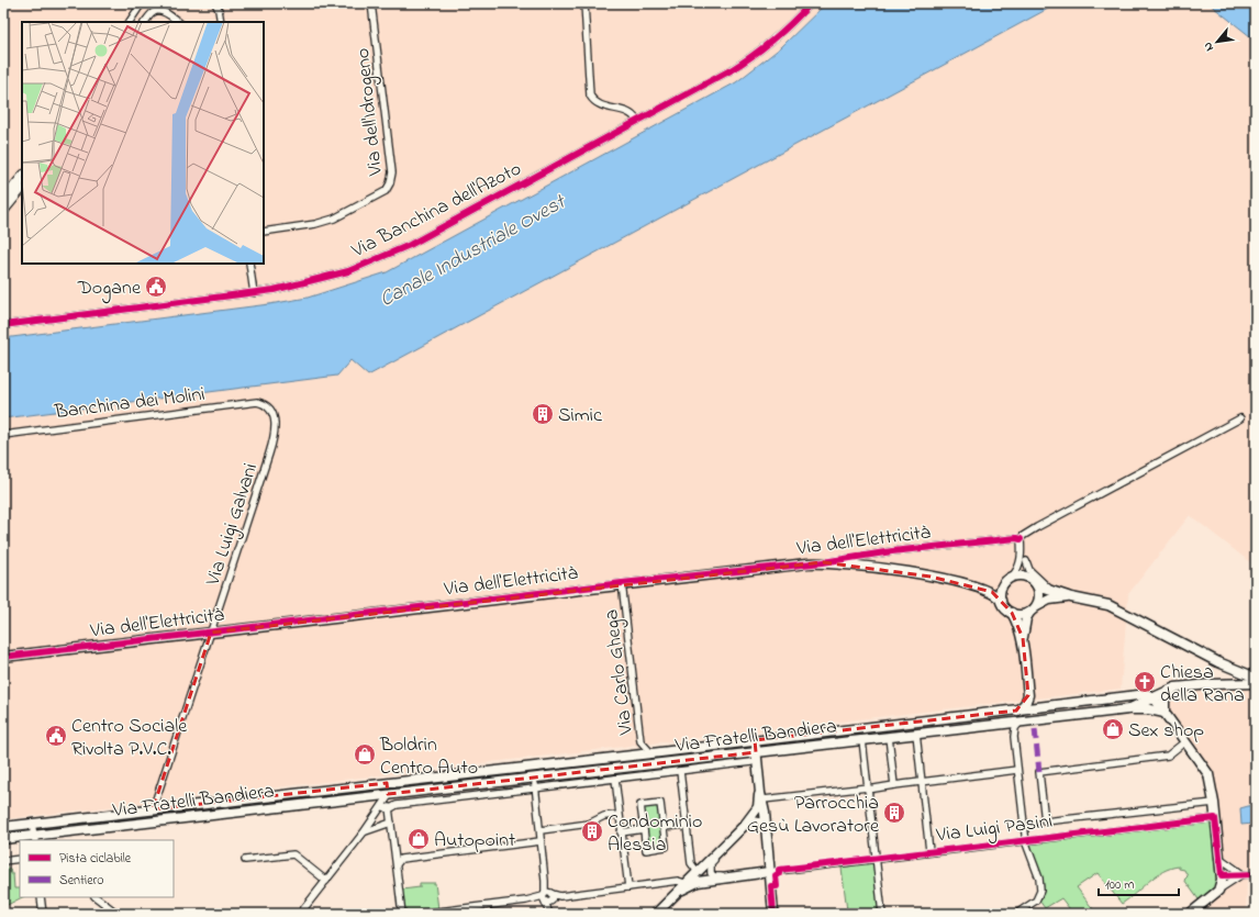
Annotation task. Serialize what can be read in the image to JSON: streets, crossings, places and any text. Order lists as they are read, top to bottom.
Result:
{
  "streets": {
    "main road": ["Via dell'Elettricità", "Via Fratelli Bandiera"],
    "street": [
      "Via dell'Idrogeno",
      "Via Banchina dell'Azoto",
      "Banchina dei Molini",
      "Via Luigi Galvani",
      "Via Carlo Ghega",
      "Via Luigi Pasini"
    ]
  },
  "crossings": [
    ["Banchina dei Molini", "Via Luigi Galvani"],
    ["Via Luigi Galvani", "Via dell'Elettricità"],
    ["Via Luigi Galvani", "Via Fratelli Bandiera"],
    ["Via dell'Elettricità", "Via Carlo Ghega"],
    ["Via Carlo Ghega", "Via Fratelli Bandiera"]
  ],
  "water": ["Canale Industriale Ovest"],
  "places": {
    "public building": ["Dogane", "Centro Sociale Rivolta P.V.C."],
    "building": ["Simic", "Parrocchia Gesù Lavoratore", "Condominio Alessia"],
    "church": ["Chiesa della Rana"],
    "shop": ["Sex shop", "Boldrin Centro Auto", "Autopoint"]
  },
  "legend": ["Pista ciclabile", "Sentiero"],
  "scale_bar": "100 m",
  "north": "bottom left"
}
